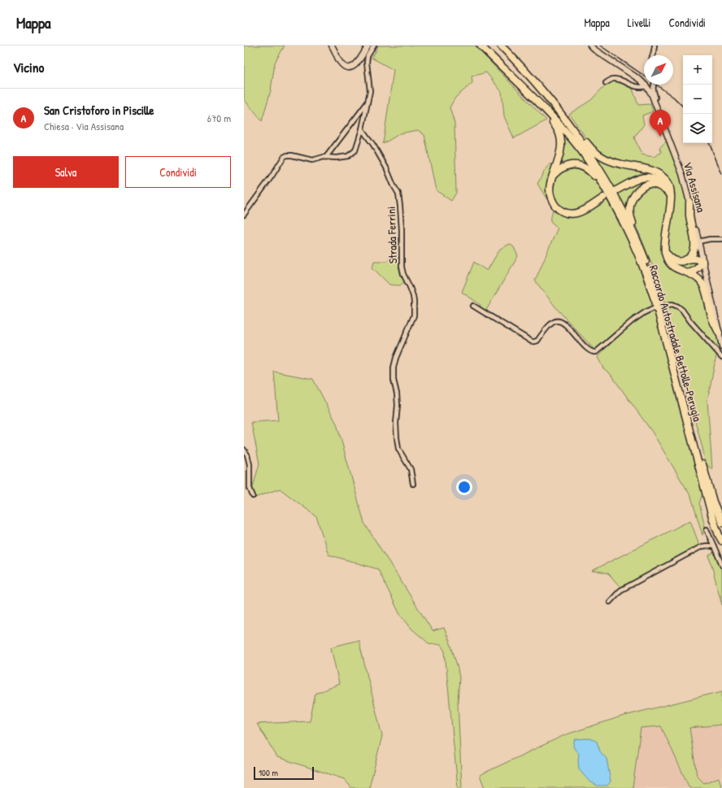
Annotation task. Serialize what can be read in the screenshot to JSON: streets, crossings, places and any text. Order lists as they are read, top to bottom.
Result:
{
  "streets": {
    "highway": ["Raccordo Autostradale Bettolle-Perugia"],
    "main road": ["Via Assisana"],
    "street": ["Strada Ferrini"]
  },
  "scale_bar": "100 m",
  "north": "top right",
  "page": {
    "header": "Mappa",
    "nav": ["Mappa", "Livelli", "Condividi"],
    "heading": "Vicino",
    "map_buttons": ["+", "−"],
    "list": [
      {
        "mark": "A",
        "name": "San Cristoforo in Piscille",
        "note": "Chiesa · Via Assisana",
        "value": "670 m"
      }
    ],
    "pins": "A",
    "buttons": ["Salva", "Condividi"],
    "scale": "100 m"
  }
}
